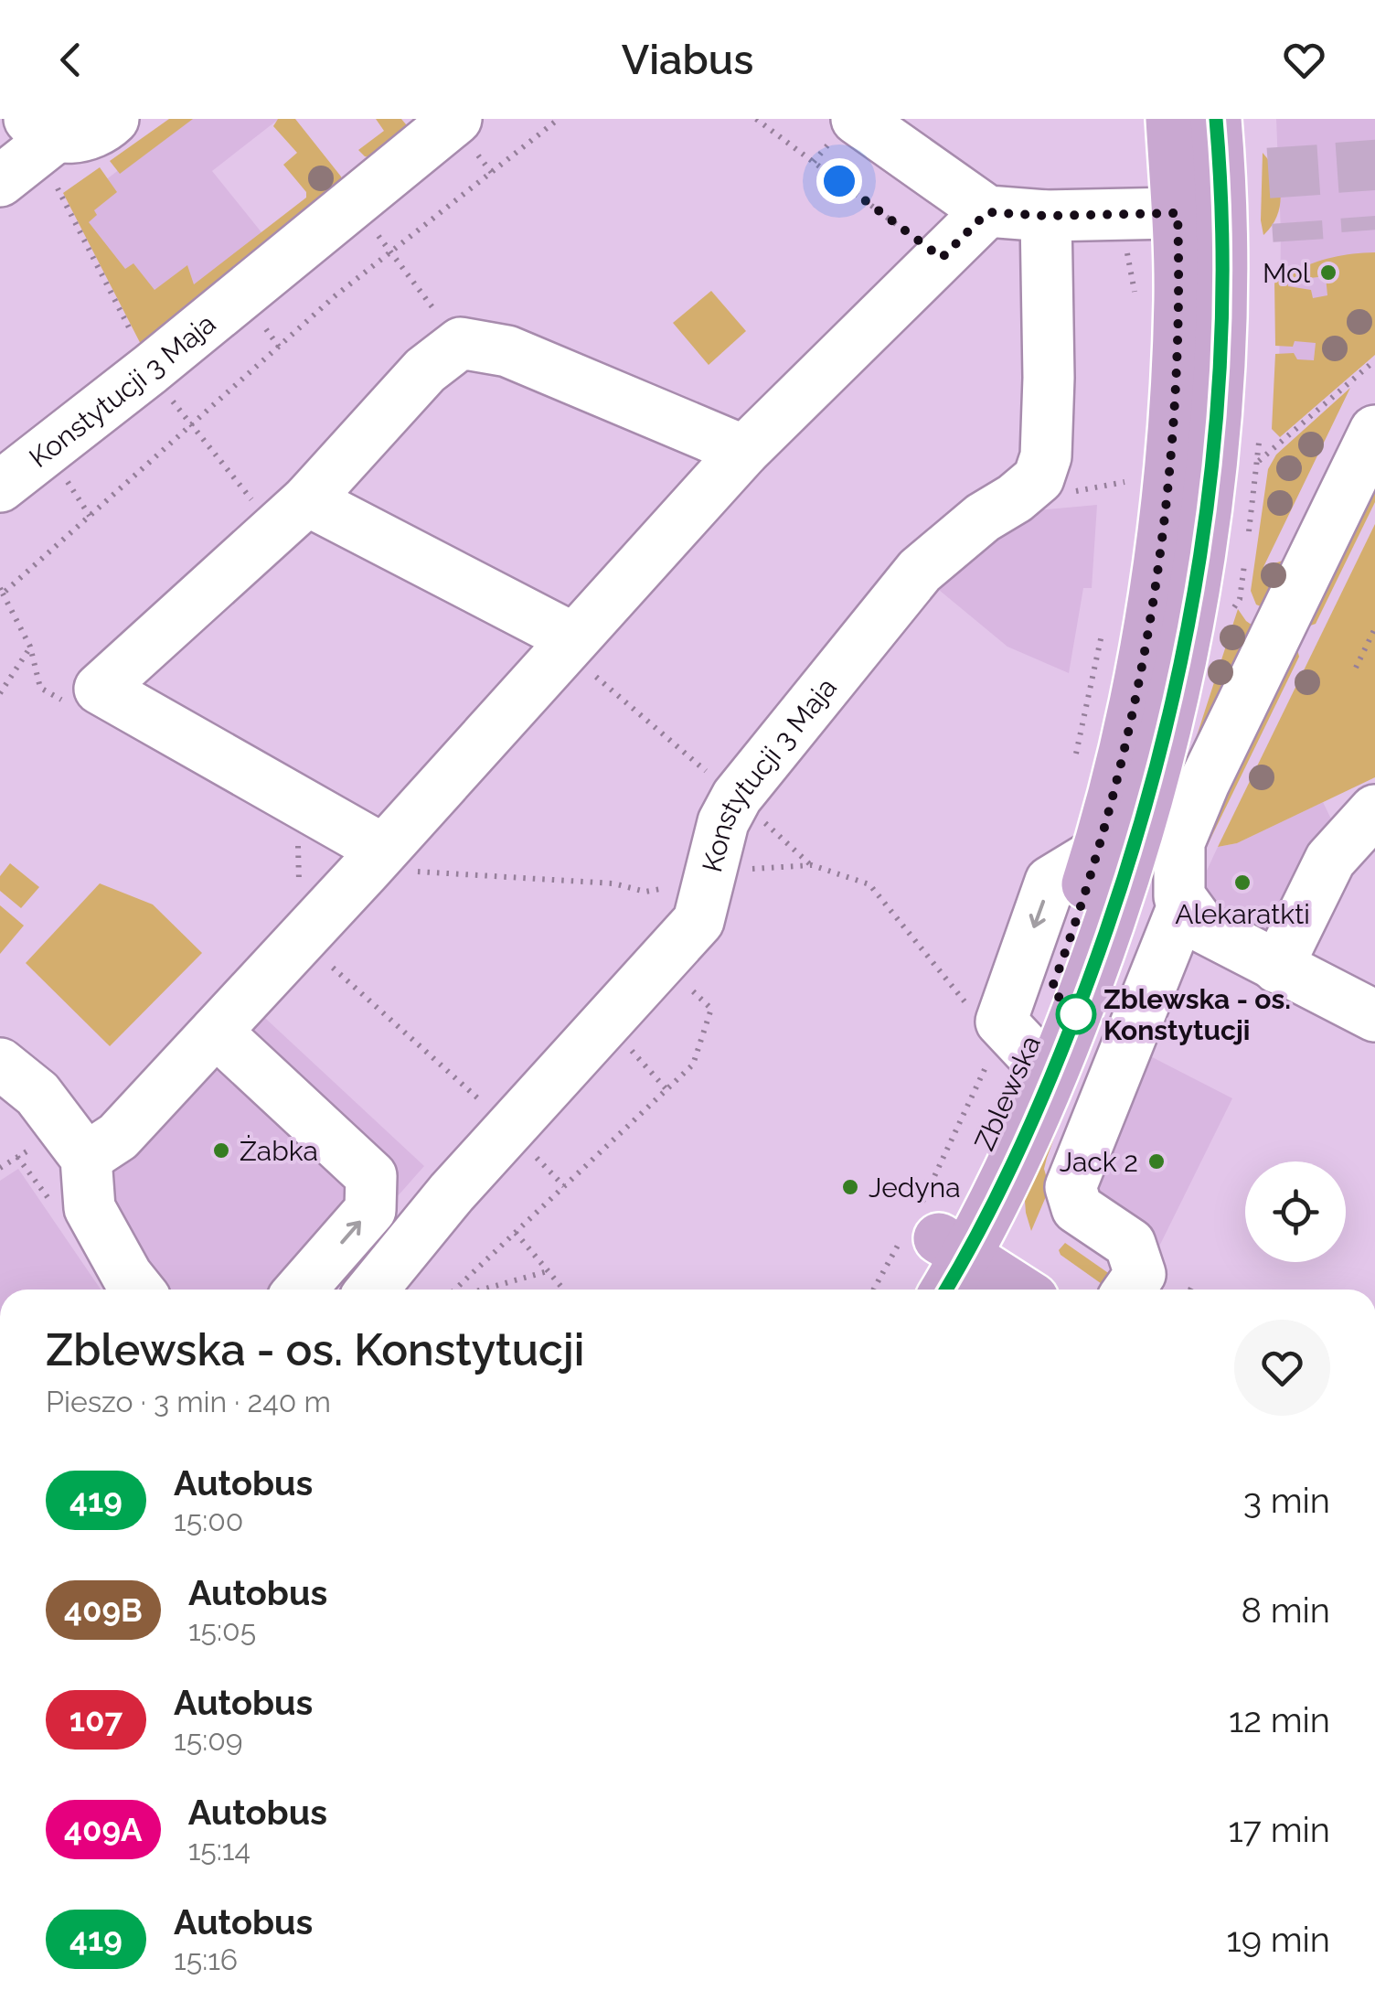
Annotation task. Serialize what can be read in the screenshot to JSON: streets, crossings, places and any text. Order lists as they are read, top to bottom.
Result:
{
  "streets": {
    "main road": ["Zblewska"],
    "street": ["Konstytucji 3 Maja"]
  },
  "places": [
    "Mol",
    "Alekaratkti",
    "Zblewska - os. Konstytucji",
    "Żabka",
    "Jack 2",
    "Jedyna"
  ],
  "lines": ["bus line 419"],
  "page": {
    "header": "Viabus",
    "heading": ["Zblewska - os. Konstytucji", "Pieszo · 3 min · 240 m"],
    "list": [
      {
        "mark": "419",
        "name": "Autobus",
        "note": "15:00",
        "value": "3 min"
      },
      {
        "mark": "409B",
        "name": "Autobus",
        "note": "15:05",
        "value": "8 min"
      },
      {
        "mark": "107",
        "name": "Autobus",
        "note": "15:09",
        "value": "12 min"
      },
      {
        "mark": "409A",
        "name": "Autobus",
        "note": "15:14",
        "value": "17 min"
      },
      {
        "mark": "419",
        "name": "Autobus",
        "note": "15:16",
        "value": "19 min"
      }
    ]
  }
}
